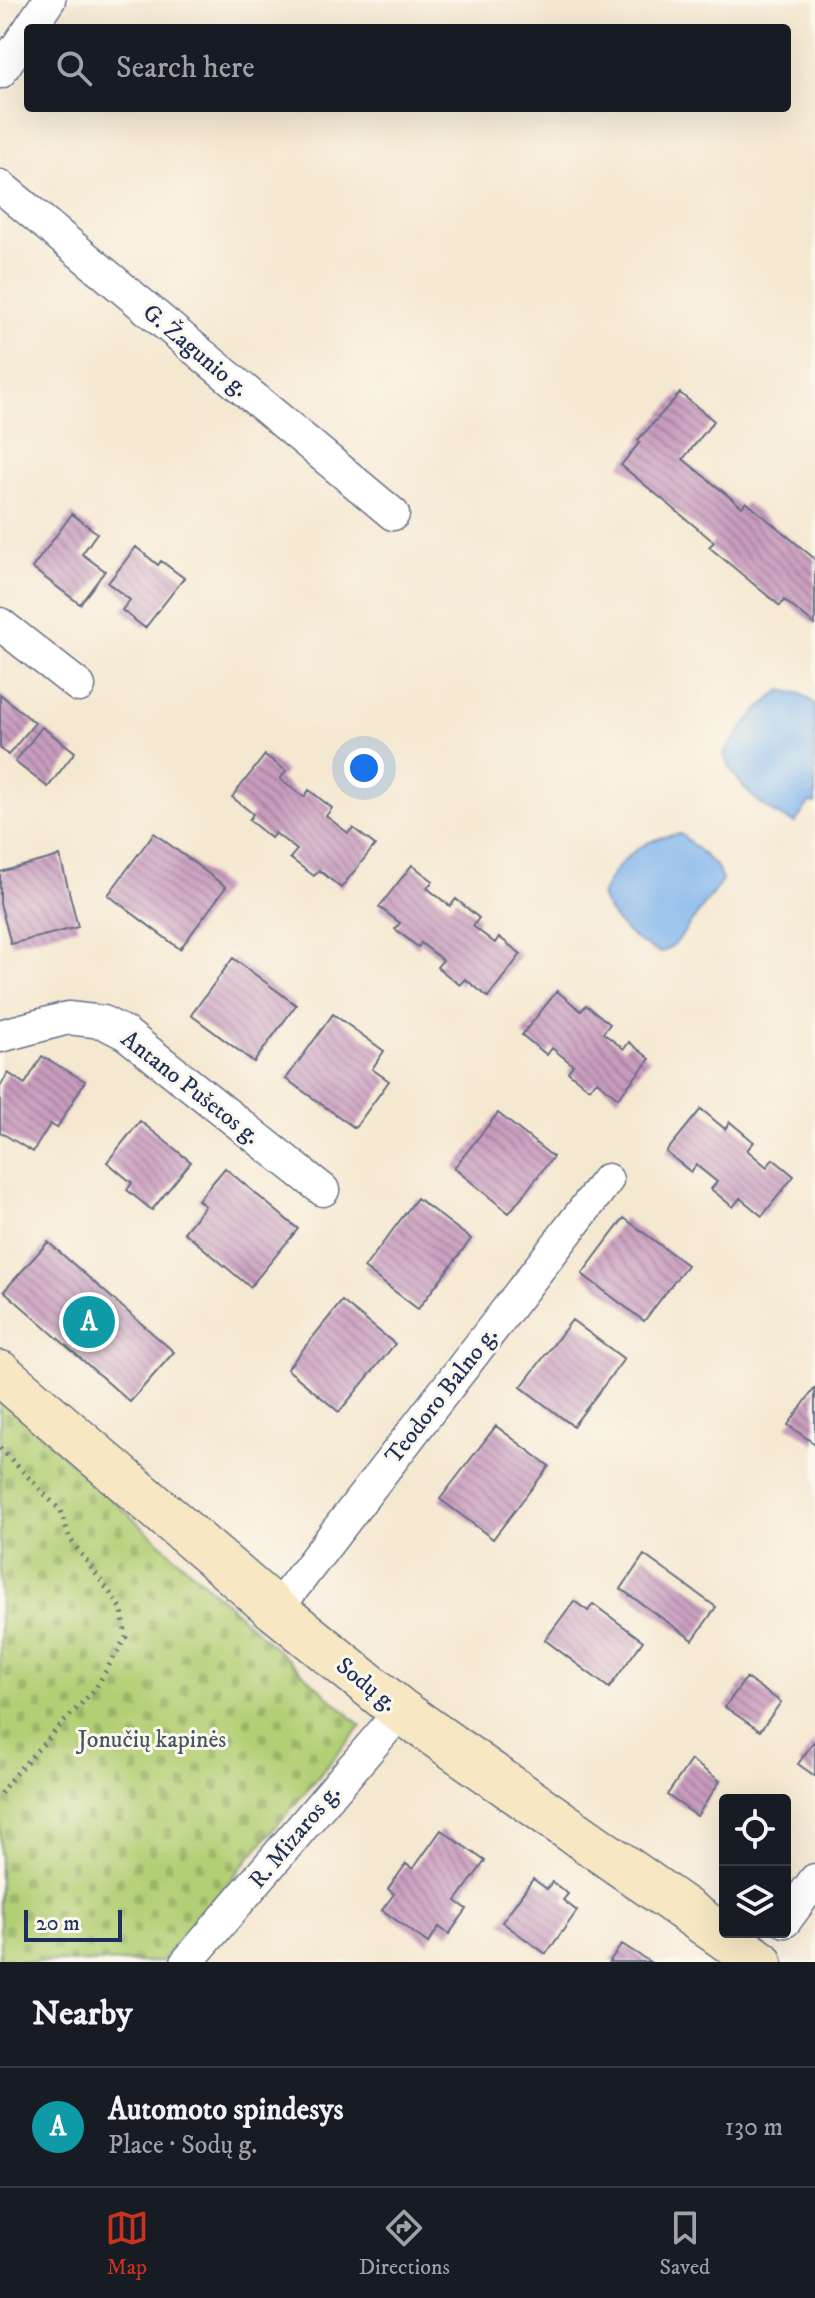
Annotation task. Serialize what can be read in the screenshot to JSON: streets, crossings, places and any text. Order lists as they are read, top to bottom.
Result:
{
  "streets": {
    "main road": ["Sodų g."],
    "street": [
      "G. Žagunio g.",
      "Antano Pušetos g.",
      "Teodoro Balno g.",
      "R. Mizaros g."
    ]
  },
  "crossings": [
    ["Teodoro Balno g.", "Sodų g."],
    ["Sodų g.", "R. Mizaros g."]
  ],
  "parks": ["Jonučių kapinės"],
  "scale_bar": "20 m",
  "page": {
    "search": "Search here",
    "pins": "A",
    "scale": "20 m",
    "heading": "Nearby",
    "list": [
      {
        "mark": "A",
        "name": "Automoto spindesys",
        "note": "Place · Sodų g.",
        "value": "130 m"
      }
    ],
    "nav": ["Map", "Directions", "Saved"]
  }
}
